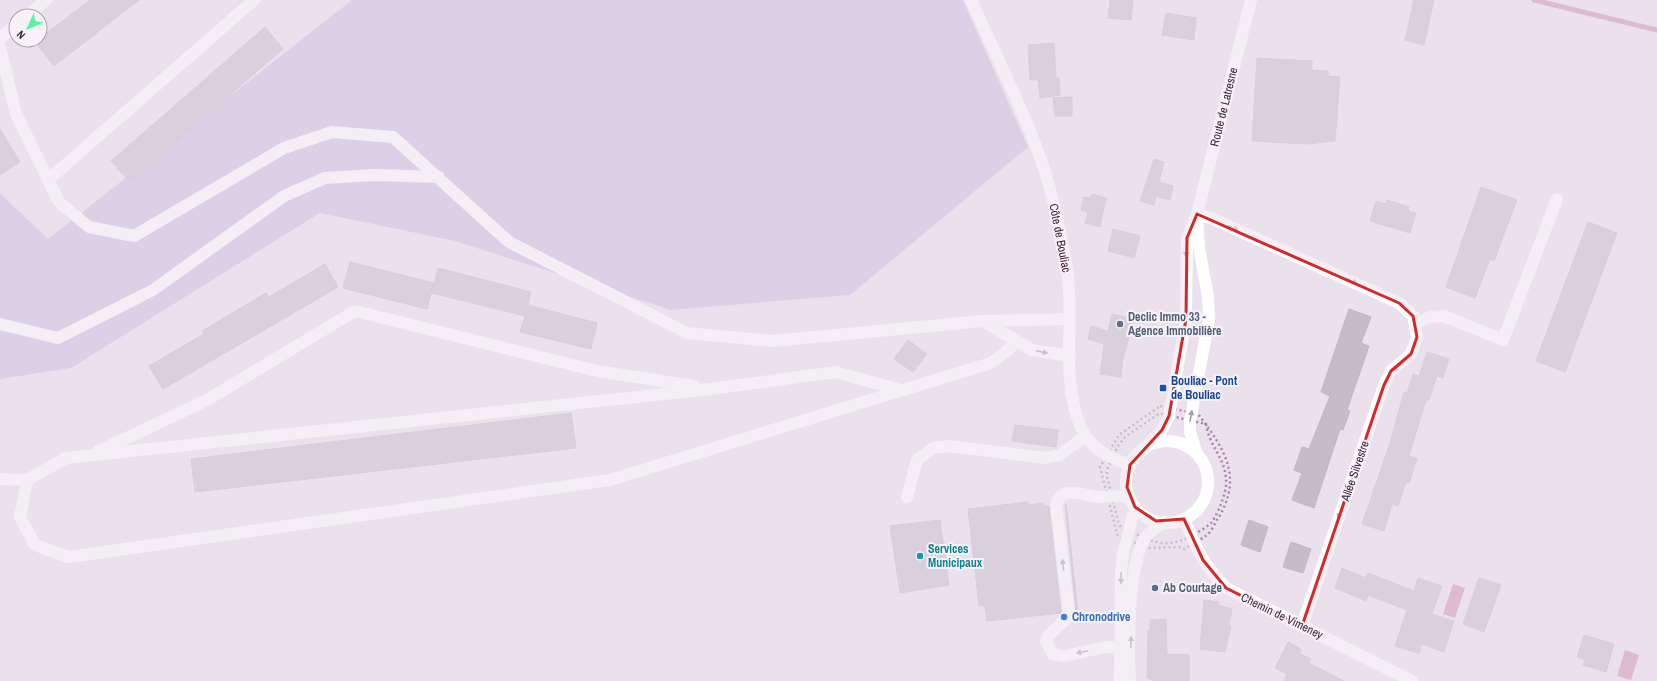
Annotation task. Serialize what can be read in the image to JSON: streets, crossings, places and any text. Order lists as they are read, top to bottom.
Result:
{
  "streets": {
    "street": [
      "Route de Latresne",
      "Côte de Bouliac",
      "Allée Silvestre",
      "Chemin de Vimeney"
    ]
  },
  "crossings": [
    ["Route de Latresne", "Côte de Bouliac"],
    ["Route de Latresne", "Chemin de Vimeney"],
    ["Côte de Bouliac", "Chemin de Vimeney"],
    ["Allée Silvestre", "Chemin de Vimeney"]
  ],
  "one_way": ["Allée Silvestre"],
  "places": {
    "other": [
      "Declic Immo 33 - Agence Immobilière",
      "Services Municipaux",
      "Ab Courtage",
      "Chronodrive"
    ],
    "transit": ["Bouliac - Pont de Bouliac"]
  },
  "north": "bottom left"
}
